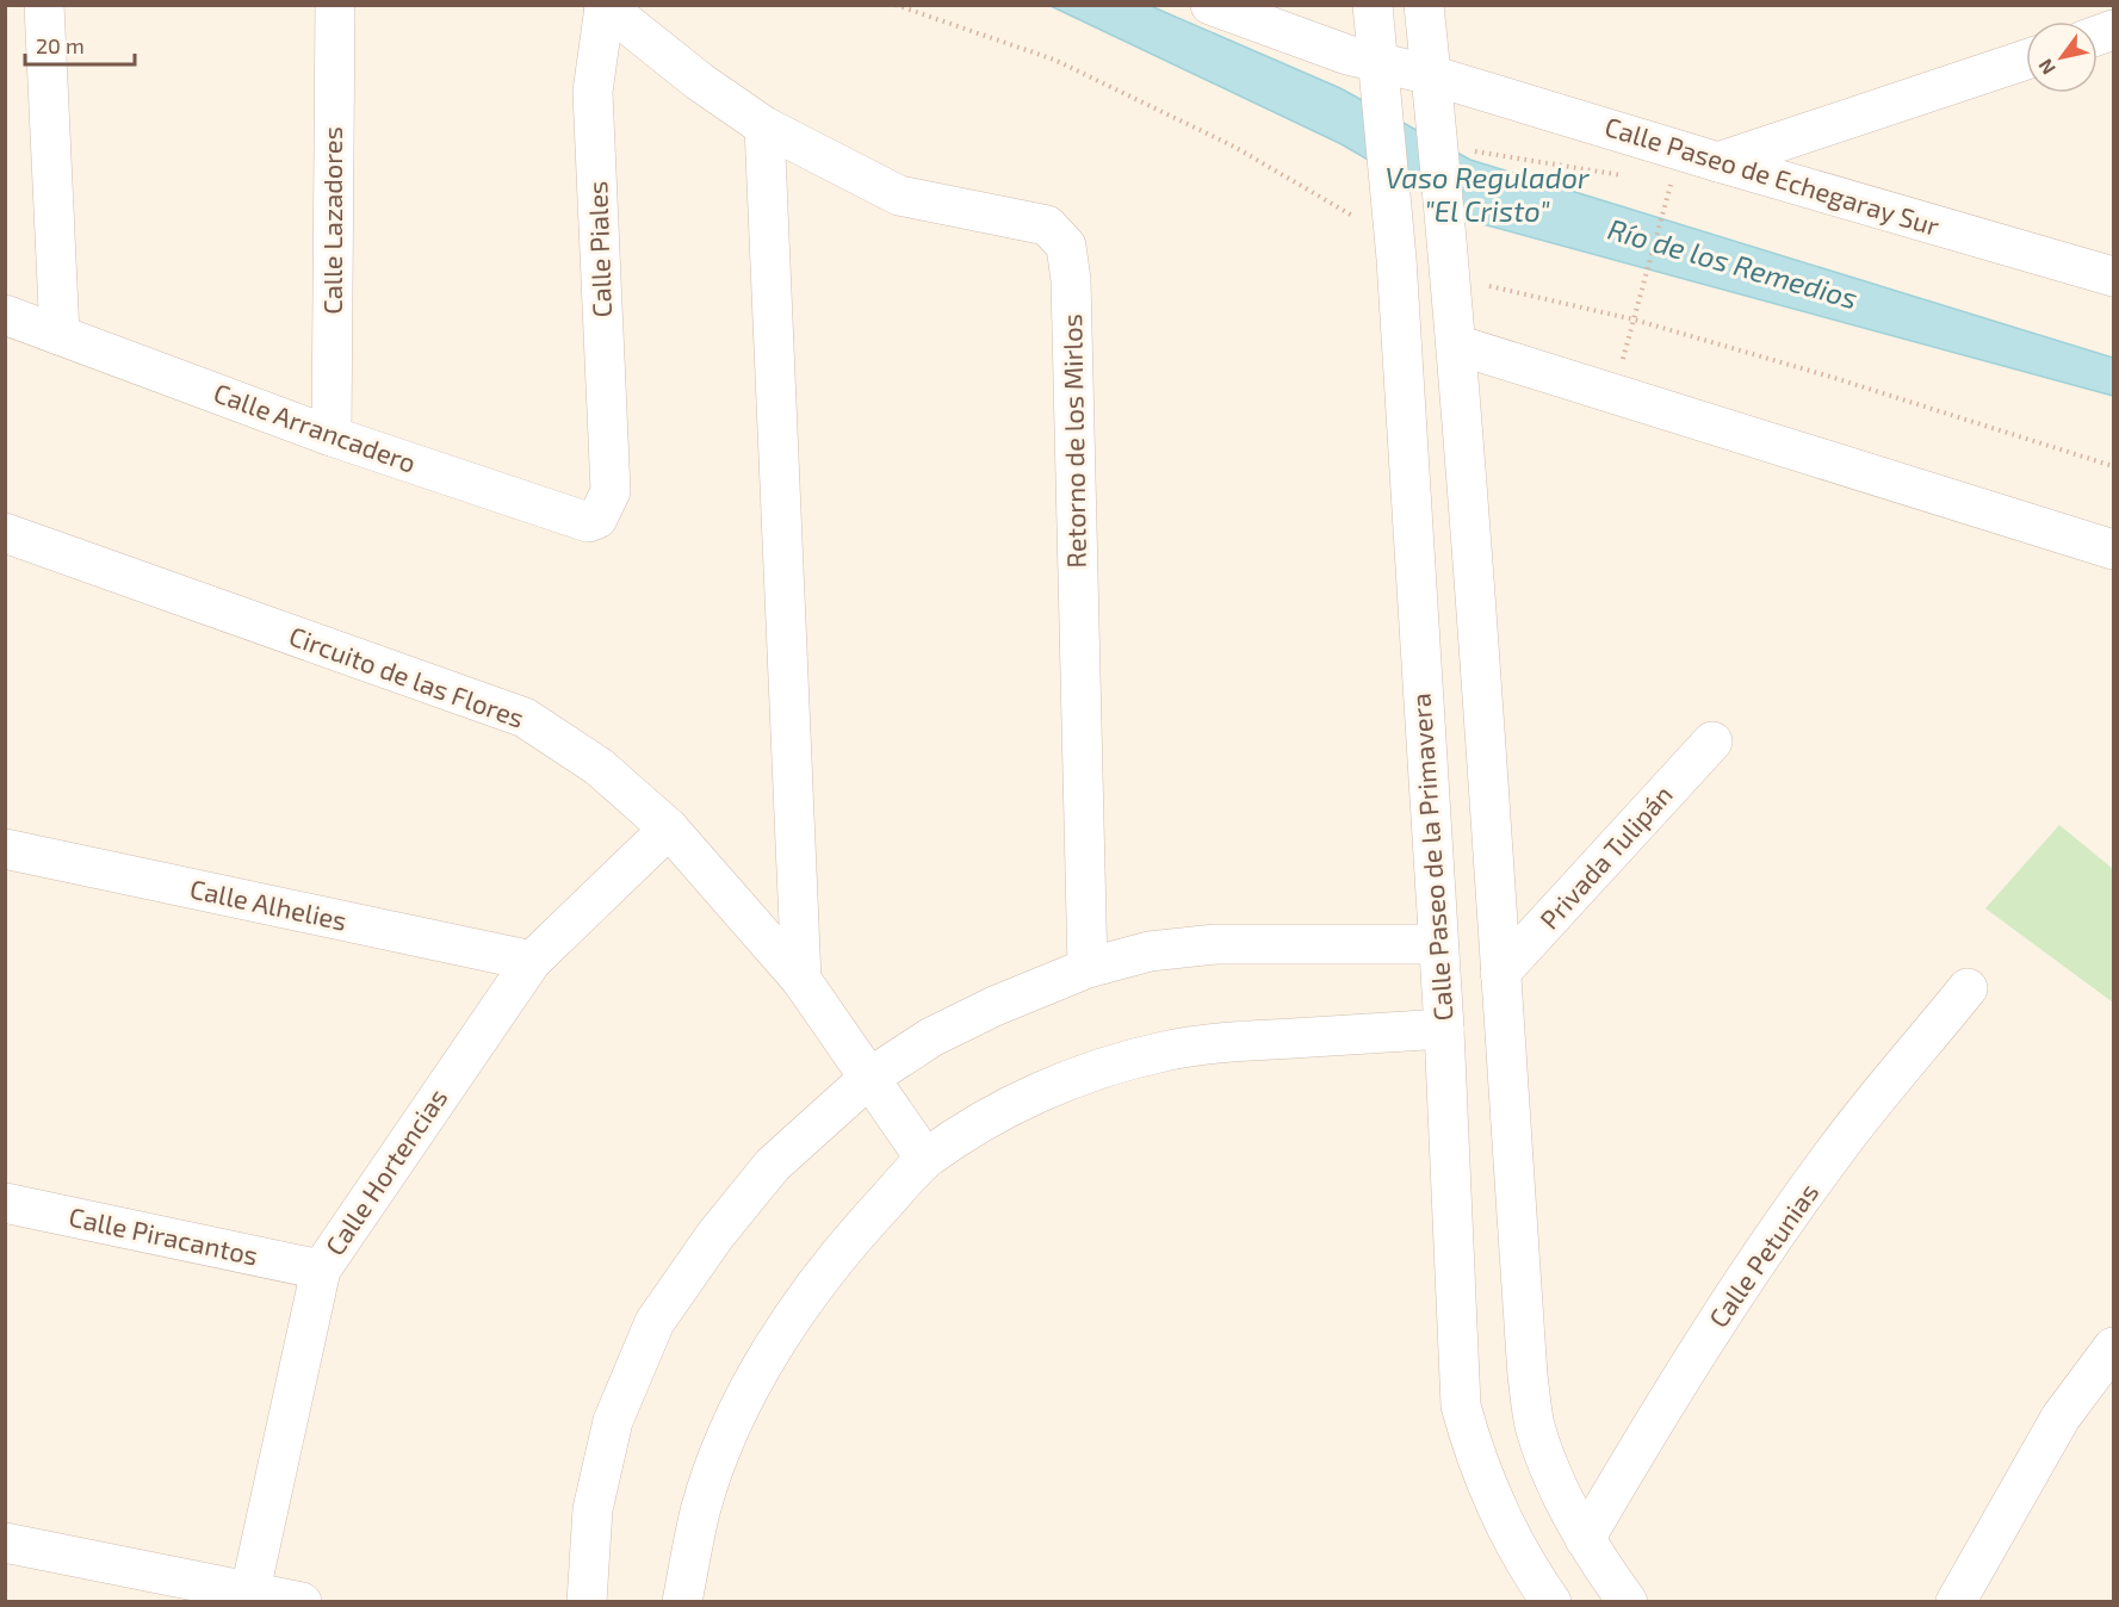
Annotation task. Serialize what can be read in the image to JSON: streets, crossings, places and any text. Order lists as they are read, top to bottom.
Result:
{
  "streets": {
    "street": [
      "Calle Paseo de Echegaray Sur",
      "Calle Lazadores",
      "Calle Piales",
      "Calle Arrancadero",
      "Retorno de los Mirlos",
      "Circuito de las Flores",
      "Calle Paseo de la Primavera",
      "Privada Tulipán",
      "Calle Alhelies",
      "Calle Hortencias",
      "Calle Piracantos",
      "Calle Petunias"
    ]
  },
  "crossings": [
    ["Calle Paseo de Echegaray Sur", "Calle Paseo de la Primavera"],
    ["Calle Lazadores", "Calle Arrancadero"],
    ["Calle Piales", "Calle Arrancadero"],
    ["Calle Piales", "Retorno de los Mirlos"],
    ["Circuito de las Flores", "Calle Hortencias"],
    ["Calle Alhelies", "Calle Hortencias"],
    ["Calle Hortencias", "Calle Piracantos"]
  ],
  "water": ["Vaso Regulador \"El Cristo\"", "Río de los Remedios"],
  "scale_bar": "20 m",
  "north": "bottom left"
}
